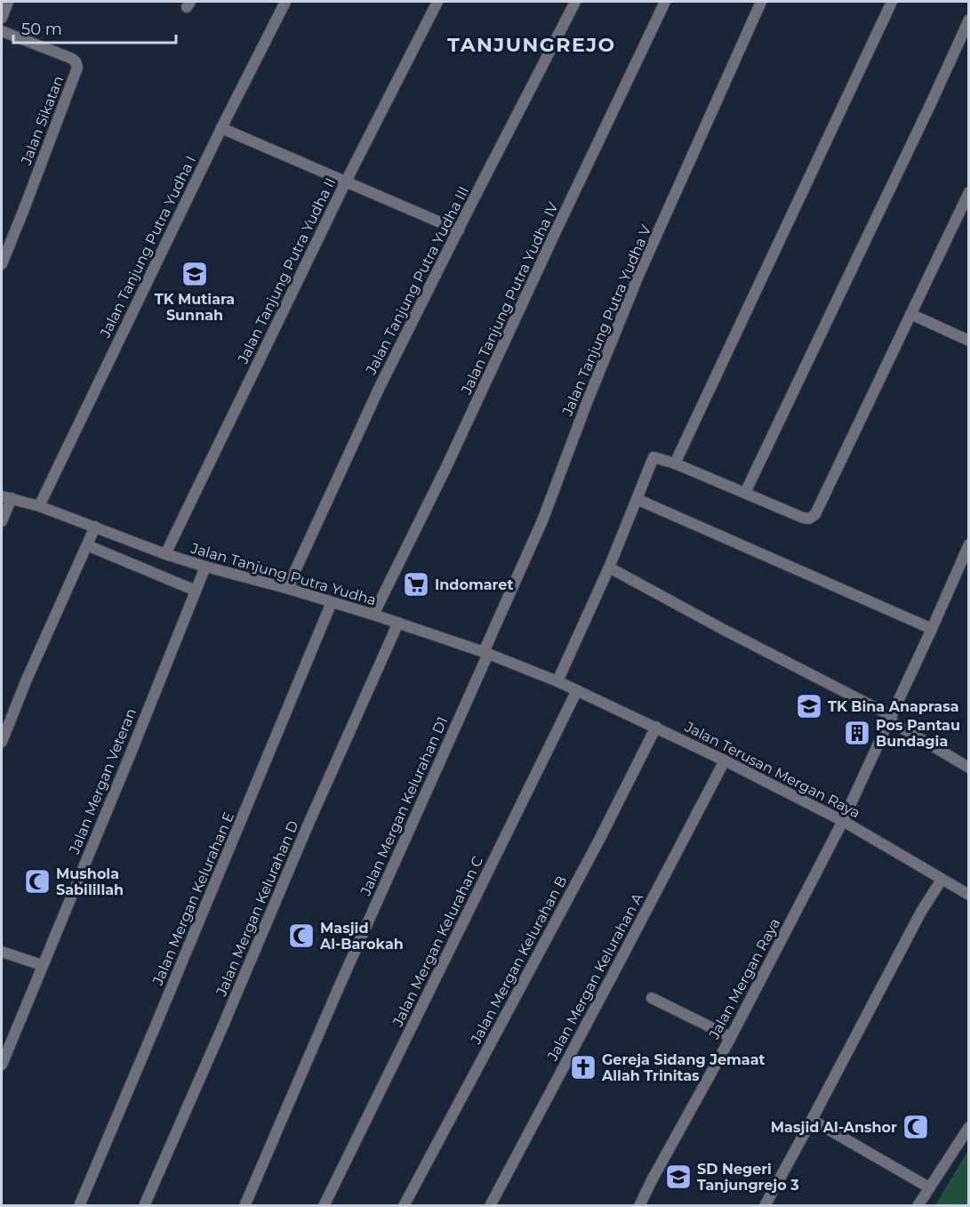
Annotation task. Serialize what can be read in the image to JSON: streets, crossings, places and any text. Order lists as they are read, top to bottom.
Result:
{
  "streets": {
    "street": [
      "Jalan Sikatan",
      "Jalan Tanjung Putra Yudha I",
      "Jalan Tanjung Putra Yudha II",
      "Jalan Tanjung Putra Yudha III",
      "Jalan Tanjung Putra Yudha IV",
      "Jalan Tanjung Putra Yudha V",
      "Jalan Tanjung Putra Yudha",
      "Jalan Terusan Mergan Raya",
      "Jalan Mergan Veteran",
      "Jalan Mergan Kelurahan D1",
      "Jalan Mergan Kelurahan E",
      "Jalan Mergan Kelurahan D",
      "Jalan Mergan Kelurahan C",
      "Jalan Mergan Kelurahan B",
      "Jalan Mergan Kelurahan A",
      "Jalan Mergan Raya"
    ]
  },
  "crossings": [
    ["Jalan Tanjung Putra Yudha I", "Jalan Tanjung Putra Yudha"],
    ["Jalan Tanjung Putra Yudha II", "Jalan Tanjung Putra Yudha"],
    ["Jalan Tanjung Putra Yudha III", "Jalan Tanjung Putra Yudha"],
    ["Jalan Tanjung Putra Yudha IV", "Jalan Tanjung Putra Yudha"],
    ["Jalan Tanjung Putra Yudha V", "Jalan Tanjung Putra Yudha"],
    ["Jalan Tanjung Putra Yudha V", "Jalan Mergan Kelurahan D1"],
    ["Jalan Tanjung Putra Yudha", "Jalan Terusan Mergan Raya"],
    ["Jalan Tanjung Putra Yudha", "Jalan Mergan Veteran"],
    ["Jalan Tanjung Putra Yudha", "Jalan Mergan Kelurahan D1"],
    ["Jalan Tanjung Putra Yudha", "Jalan Mergan Kelurahan E"],
    ["Jalan Tanjung Putra Yudha", "Jalan Mergan Kelurahan D"],
    ["Jalan Terusan Mergan Raya", "Jalan Mergan Kelurahan C"],
    ["Jalan Terusan Mergan Raya", "Jalan Mergan Kelurahan B"],
    ["Jalan Terusan Mergan Raya", "Jalan Mergan Kelurahan A"],
    ["Jalan Terusan Mergan Raya", "Jalan Mergan Raya"]
  ],
  "districts": ["TANJUNGREJO"],
  "places": {
    "school or university": ["TK Mutiara Sunnah", "TK Bina Anaprasa", "SD Negeri Tanjungrejo 3"],
    "supermarket": ["Indomaret"],
    "building": ["Pos Pantau Bundagia"],
    "mosque": ["Mushola Sabilillah", "Masjid Al-Barokah", "Masjid Al-Anshor"],
    "church": ["Gereja Sidang Jemaat Allah Trinitas"]
  },
  "scale_bar": "50 m"
}
